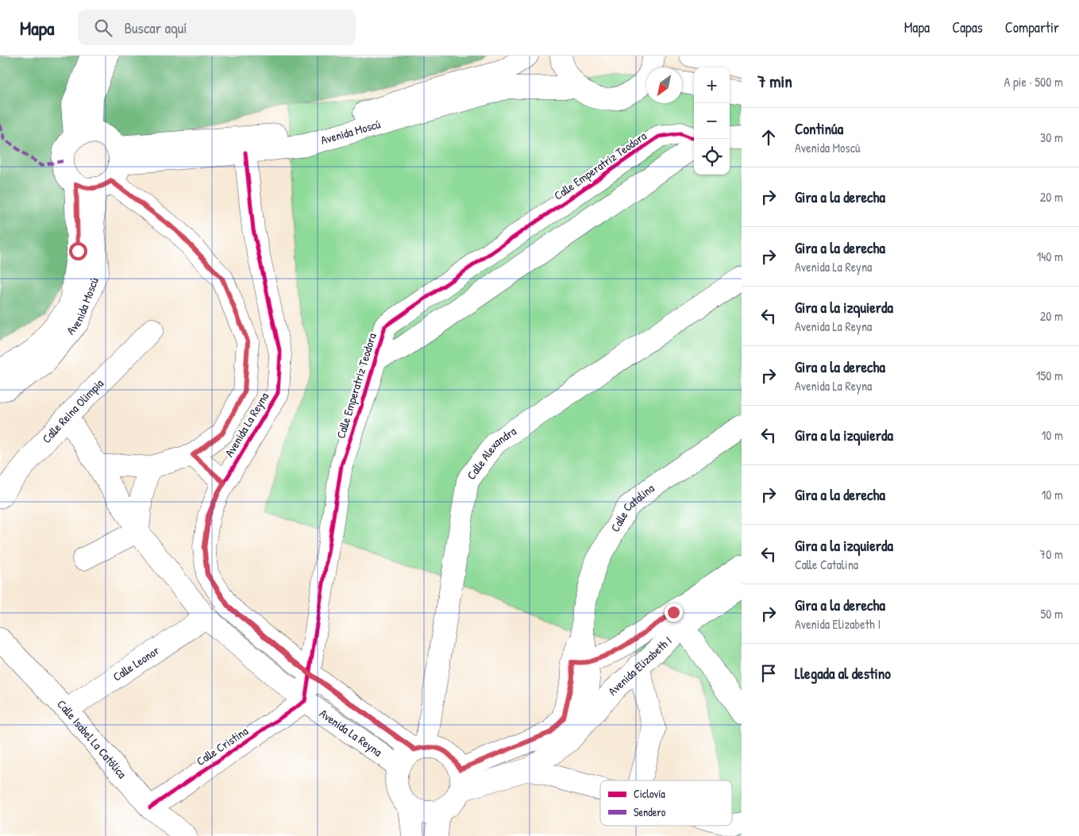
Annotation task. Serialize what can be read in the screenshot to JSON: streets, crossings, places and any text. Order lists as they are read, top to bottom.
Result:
{
  "streets": {
    "street": [
      "Avenida Moscú",
      "Calle Emperatriz Teodora",
      "Calle Reina Olimpia",
      "Avenida La Reyna",
      "Calle Alexandra",
      "Calle Catalina",
      "Calle Leonor",
      "Avenida Elizabeth I",
      "Calle Isabel La Católica",
      "Calle Cristina"
    ]
  },
  "crossings": [
    ["Avenida Moscú", "Avenida La Reyna"],
    ["Calle Emperatriz Teodora", "Avenida La Reyna"],
    ["Calle Emperatriz Teodora", "Calle Cristina"],
    ["Calle Reina Olimpia", "Avenida La Reyna"],
    ["Avenida La Reyna", "Calle Alexandra"],
    ["Avenida La Reyna", "Calle Catalina"],
    ["Avenida La Reyna", "Calle Leonor"],
    ["Avenida La Reyna", "Calle Cristina"],
    ["Calle Alexandra", "Calle Catalina"],
    ["Calle Catalina", "Avenida Elizabeth I"],
    ["Calle Leonor", "Calle Isabel La Católica"],
    ["Calle Isabel La Católica", "Calle Cristina"]
  ],
  "legend": ["Ciclovía", "Sendero"],
  "north": "bottom left",
  "page": {
    "header": "Mapa",
    "search": "Buscar aquí",
    "nav": ["Mapa", "Capas", "Compartir"],
    "heading": ["7 min", "A pie · 500 m"],
    "map_buttons": ["+", "−"],
    "list": [
      ["Continúa", "Avenida Moscú", "30 m"],
      ["Gira a la derecha", "20 m"],
      ["Gira a la derecha", "Avenida La Reyna", "140 m"],
      ["Gira a la izquierda", "Avenida La Reyna", "20 m"],
      ["Gira a la derecha", "Avenida La Reyna", "150 m"],
      ["Gira a la izquierda", "10 m"],
      ["Gira a la derecha", "10 m"],
      ["Gira a la izquierda", "Calle Catalina", "70 m"],
      ["Gira a la derecha", "Avenida Elizabeth I", "50 m"],
      "Llegada al destino"
    ]
  }
}
